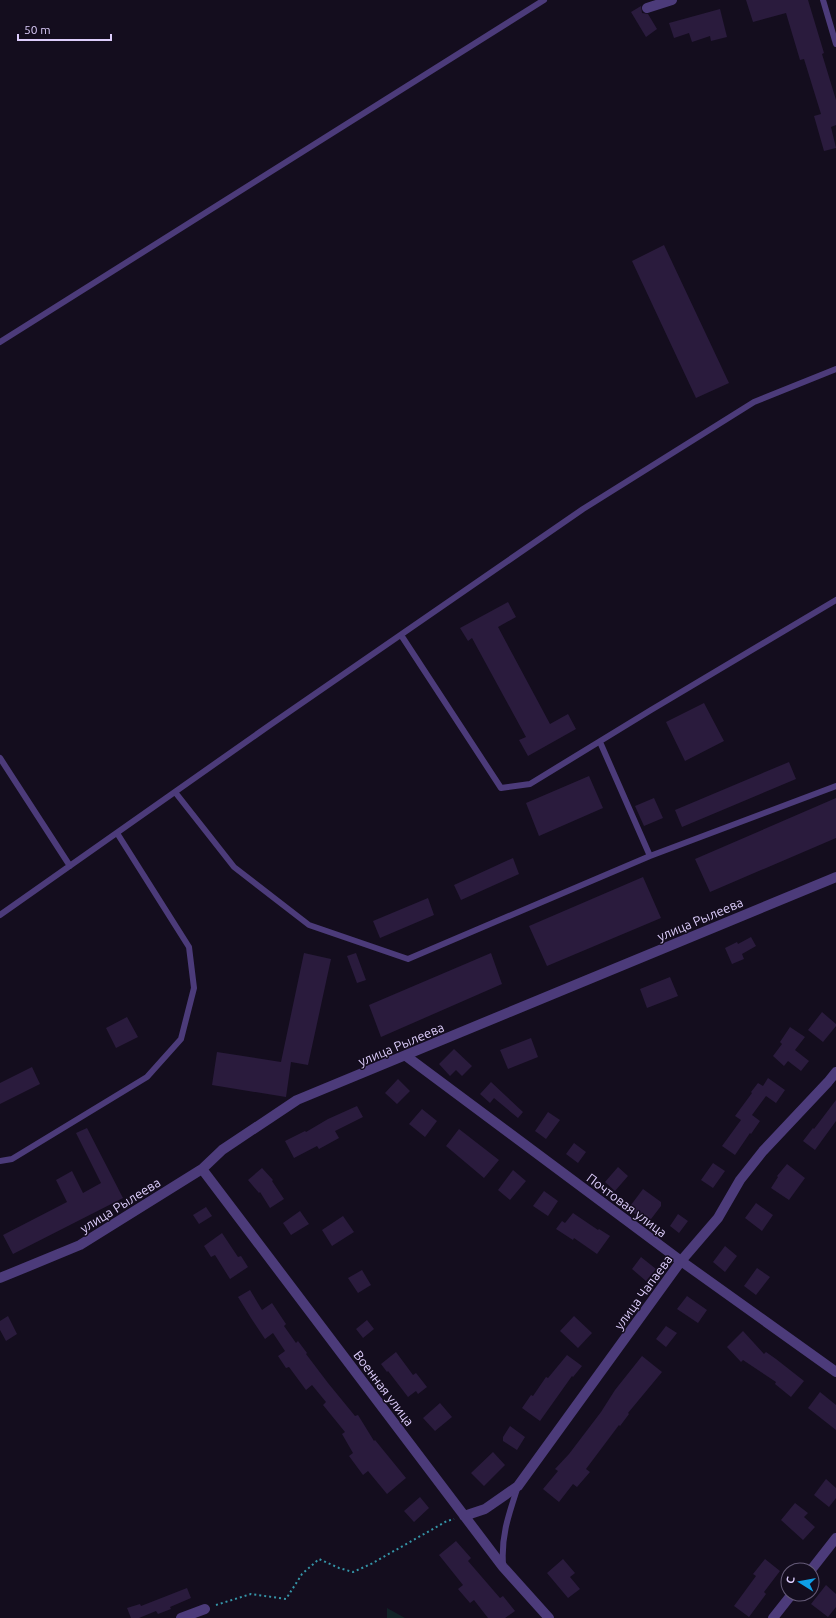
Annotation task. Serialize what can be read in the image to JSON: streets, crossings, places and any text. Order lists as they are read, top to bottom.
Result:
{
  "streets": {
    "street": [
      "улица Рылеева",
      "Почтовая улица",
      "улица Чапаева",
      "Военная улица"
    ]
  },
  "crossings": [
    ["улица Рылеева", "Почтовая улица"],
    ["улица Рылеева", "Военная улица"],
    ["Почтовая улица", "улица Чапаева"],
    ["улица Чапаева", "Военная улица"]
  ],
  "scale_bar": "50 m",
  "north": "left"
}
